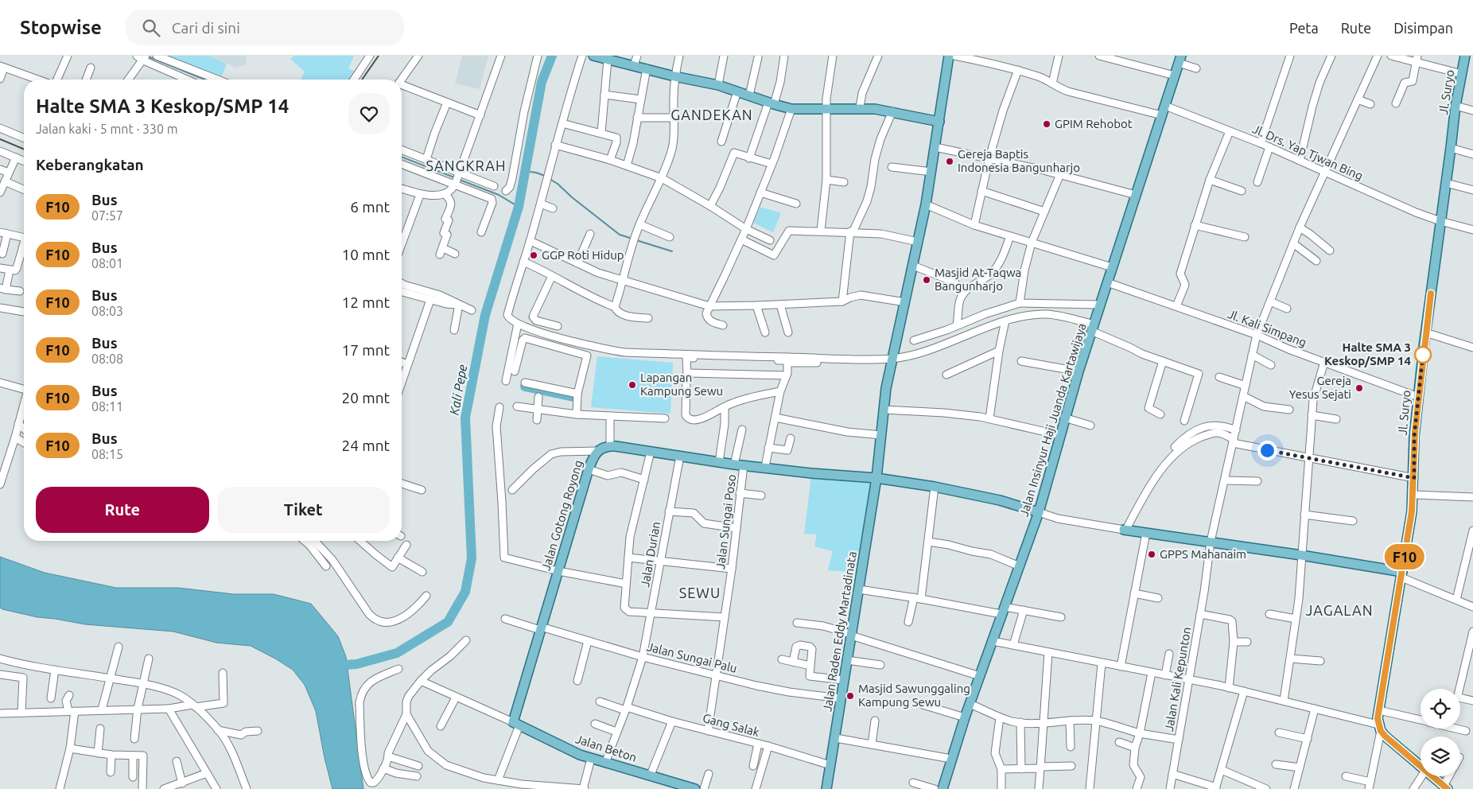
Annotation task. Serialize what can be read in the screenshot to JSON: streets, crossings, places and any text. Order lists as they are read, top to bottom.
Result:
{
  "streets": {
    "main road": [
      "Jl. Suryo",
      "Jalan Insinyur Haji Juanda Kartawijaya",
      "Jalan Gotong Royong",
      "Jalan Raden Eddy Martadinata",
      "Jalan Beton"
    ],
    "street": [
      "Jl. Drs. Yap Tjwan Bing",
      "Jl. Kali Simpang",
      "Jalan Sungai Poso",
      "Jalan Durian",
      "Jalan Sungai Palu",
      "Jalan Kali Kepunton",
      "Gang Salak"
    ]
  },
  "crossings": [
    ["Jl. Suryo", "Jl. Drs. Yap Tjwan Bing"],
    ["Jl. Suryo", "Jl. Kali Simpang"],
    ["Jl. Drs. Yap Tjwan Bing", "Jalan Insinyur Haji Juanda Kartawijaya"],
    ["Jl. Drs. Yap Tjwan Bing", "Jalan Kali Kepunton"],
    ["Jl. Kali Simpang", "Jalan Insinyur Haji Juanda Kartawijaya"],
    ["Jl. Kali Simpang", "Jalan Kali Kepunton"],
    ["Jalan Gotong Royong", "Jalan Sungai Palu"],
    ["Jalan Gotong Royong", "Jalan Beton"],
    ["Jalan Sungai Poso", "Jalan Sungai Palu"],
    ["Jalan Sungai Poso", "Gang Salak"],
    ["Jalan Durian", "Jalan Sungai Palu"],
    ["Jalan Durian", "Gang Salak"],
    ["Jalan Durian", "Jalan Beton"],
    ["Jalan Raden Eddy Martadinata", "Jalan Sungai Palu"],
    ["Jalan Raden Eddy Martadinata", "Gang Salak"]
  ],
  "districts": [
    "GANDEKAN",
    "SANGKRAH",
    "SEWU",
    "JAGALAN"
  ],
  "water": ["Kali Pepe"],
  "places": [
    "GPIM Rehobot",
    "Gereja Baptis Indonesia Bangunharjo",
    "GGP Roti Hidup",
    "Masjid At-Taqwa Bangunharjo",
    "Halte SMA 3 Keskop/SMP 14",
    "Lapangan Kampung Sewu",
    "Gereja Yesus Sejati",
    "GPPS Mahanaim",
    "Masjid Sawunggaling Kampung Sewu"
  ],
  "lines": ["bus line F10"],
  "page": {
    "header": "Stopwise",
    "search": "Cari di sini",
    "nav": ["Peta", "Rute", "Disimpan"],
    "on_map": "F10",
    "heading": [
      ["Halte SMA 3 Keskop/SMP 14", "Jalan kaki · 5 mnt · 330 m"],
      "Keberangkatan"
    ],
    "list": [
      {
        "mark": "F10",
        "name": "Bus",
        "note": "07:57",
        "value": "6 mnt"
      },
      {
        "mark": "F10",
        "name": "Bus",
        "note": "08:01",
        "value": "10 mnt"
      },
      {
        "mark": "F10",
        "name": "Bus",
        "note": "08:03",
        "value": "12 mnt"
      },
      {
        "mark": "F10",
        "name": "Bus",
        "note": "08:08",
        "value": "17 mnt"
      },
      {
        "mark": "F10",
        "name": "Bus",
        "note": "08:11",
        "value": "20 mnt"
      },
      {
        "mark": "F10",
        "name": "Bus",
        "note": "08:15",
        "value": "24 mnt"
      }
    ],
    "buttons": ["Rute", "Tiket"]
  }
}
